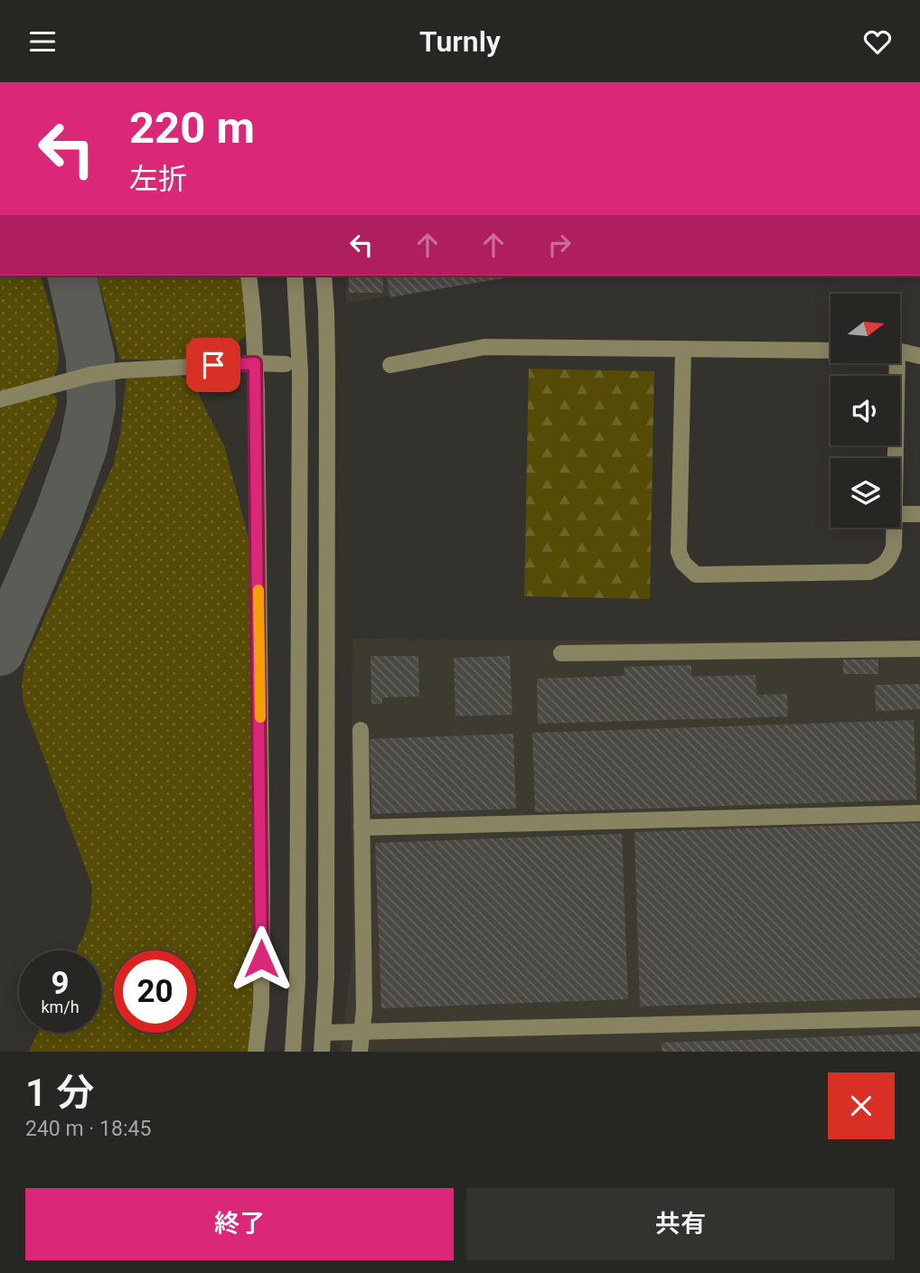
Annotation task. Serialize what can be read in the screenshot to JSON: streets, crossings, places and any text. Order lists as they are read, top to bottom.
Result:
{
  "north": "right",
  "page": {
    "header": "Turnly",
    "turn": ["220 m", "左折"],
    "speed": "9 km/h",
    "limit": "20",
    "heading": ["1 分", "240 m · 18:45"],
    "buttons": ["終了", "共有"]
  }
}
